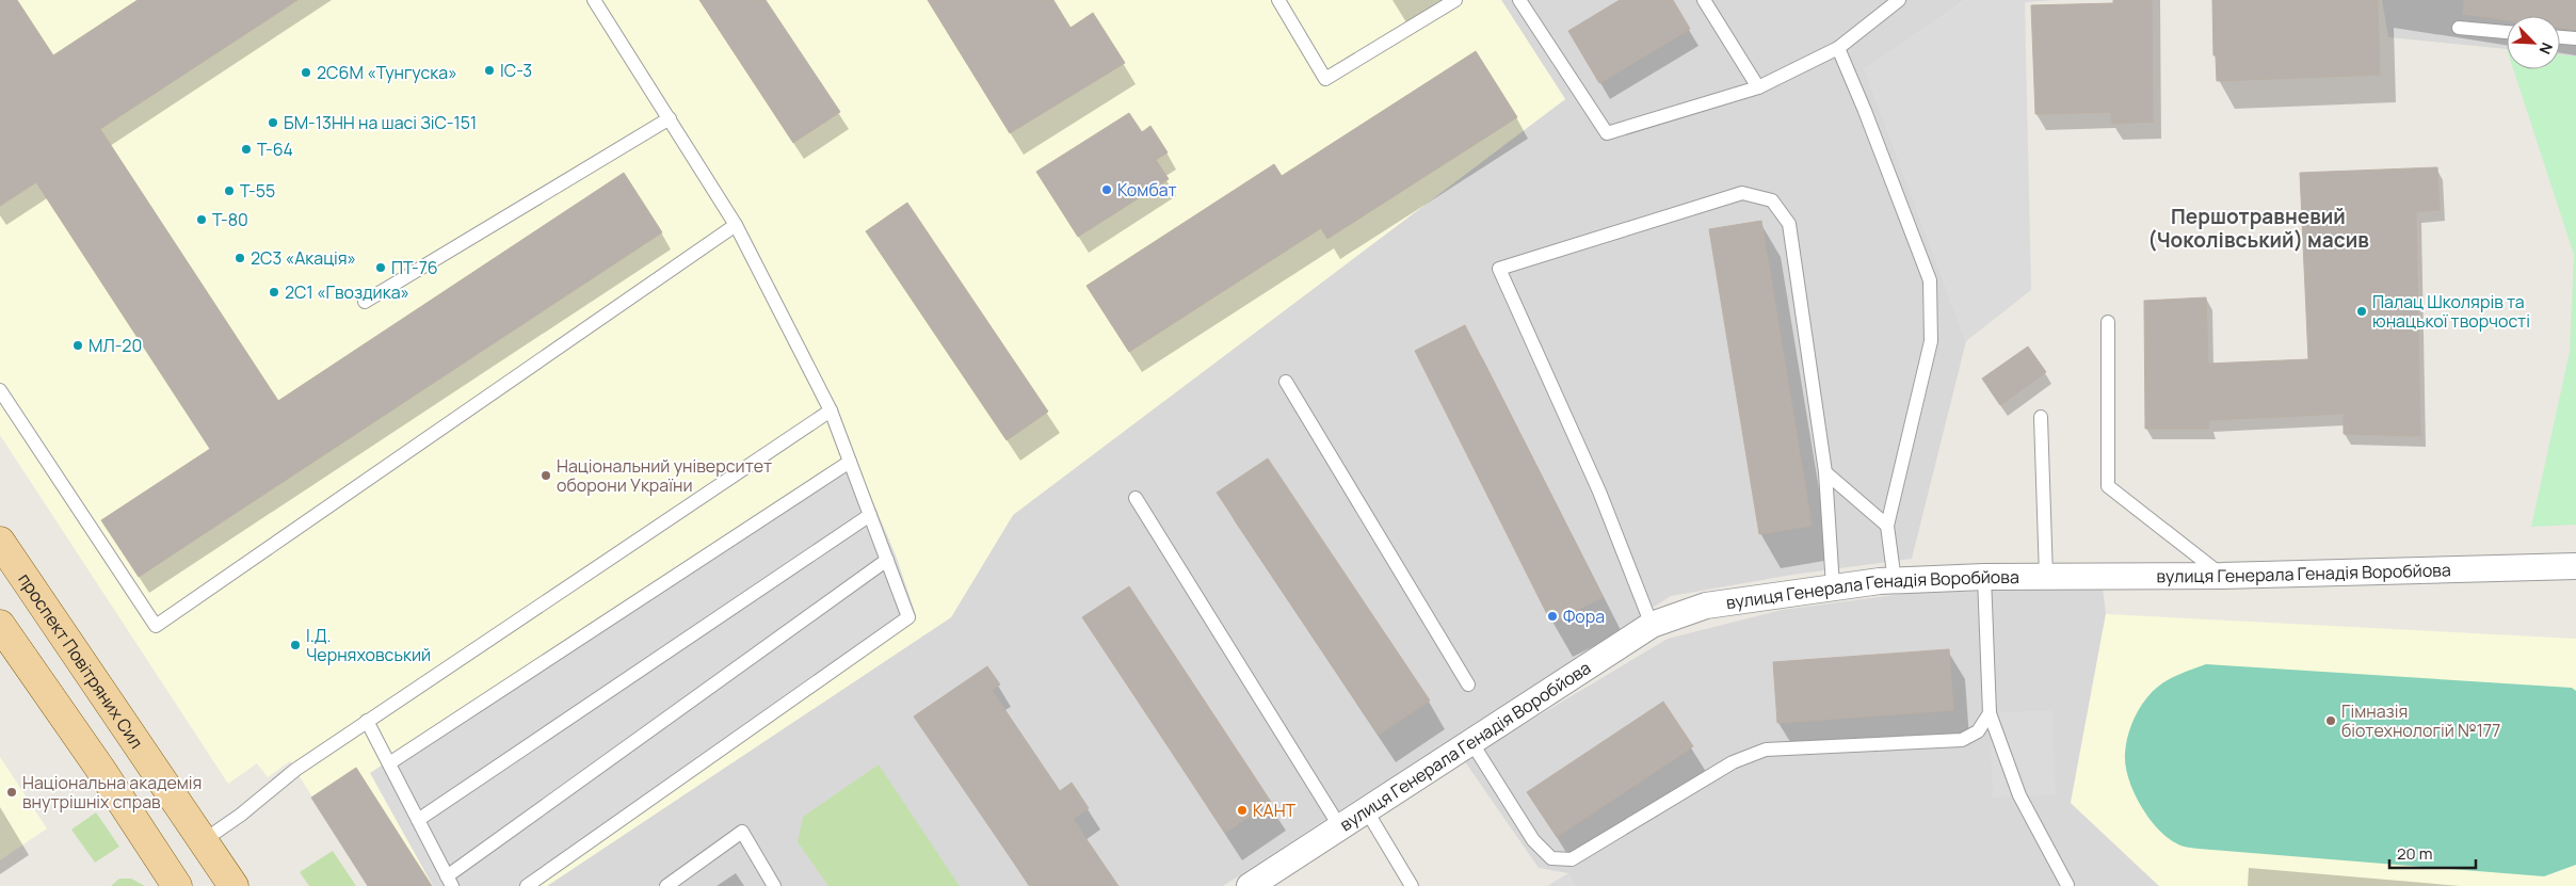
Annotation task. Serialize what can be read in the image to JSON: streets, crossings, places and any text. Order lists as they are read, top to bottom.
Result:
{
  "streets": {
    "main road": ["проспект Повітряних Сил"],
    "street": ["вулиця Генерала Генадія Воробйова"]
  },
  "districts": ["Першотравневий (Чоколівський) масив"],
  "places": [
    "ІС-3",
    "2С6М «Тунгуска»",
    "БМ-13НН на шасі ЗіС-151",
    "Т-64",
    "Комбат",
    "Т-55",
    "Т-80",
    "2С3 «Акація»",
    "ПТ-76",
    "2С1 «Гвоздика»",
    "Палац Школярів та юнацької творчості",
    "МЛ-20",
    "Національний університет оборони України",
    "Фора",
    "І.Д. Черняховський",
    "Гімназія біотехнологій №177",
    "Національна академія внутрішніх справ",
    "КАНТ"
  ],
  "scale_bar": "20 m",
  "north": "bottom right"
}
